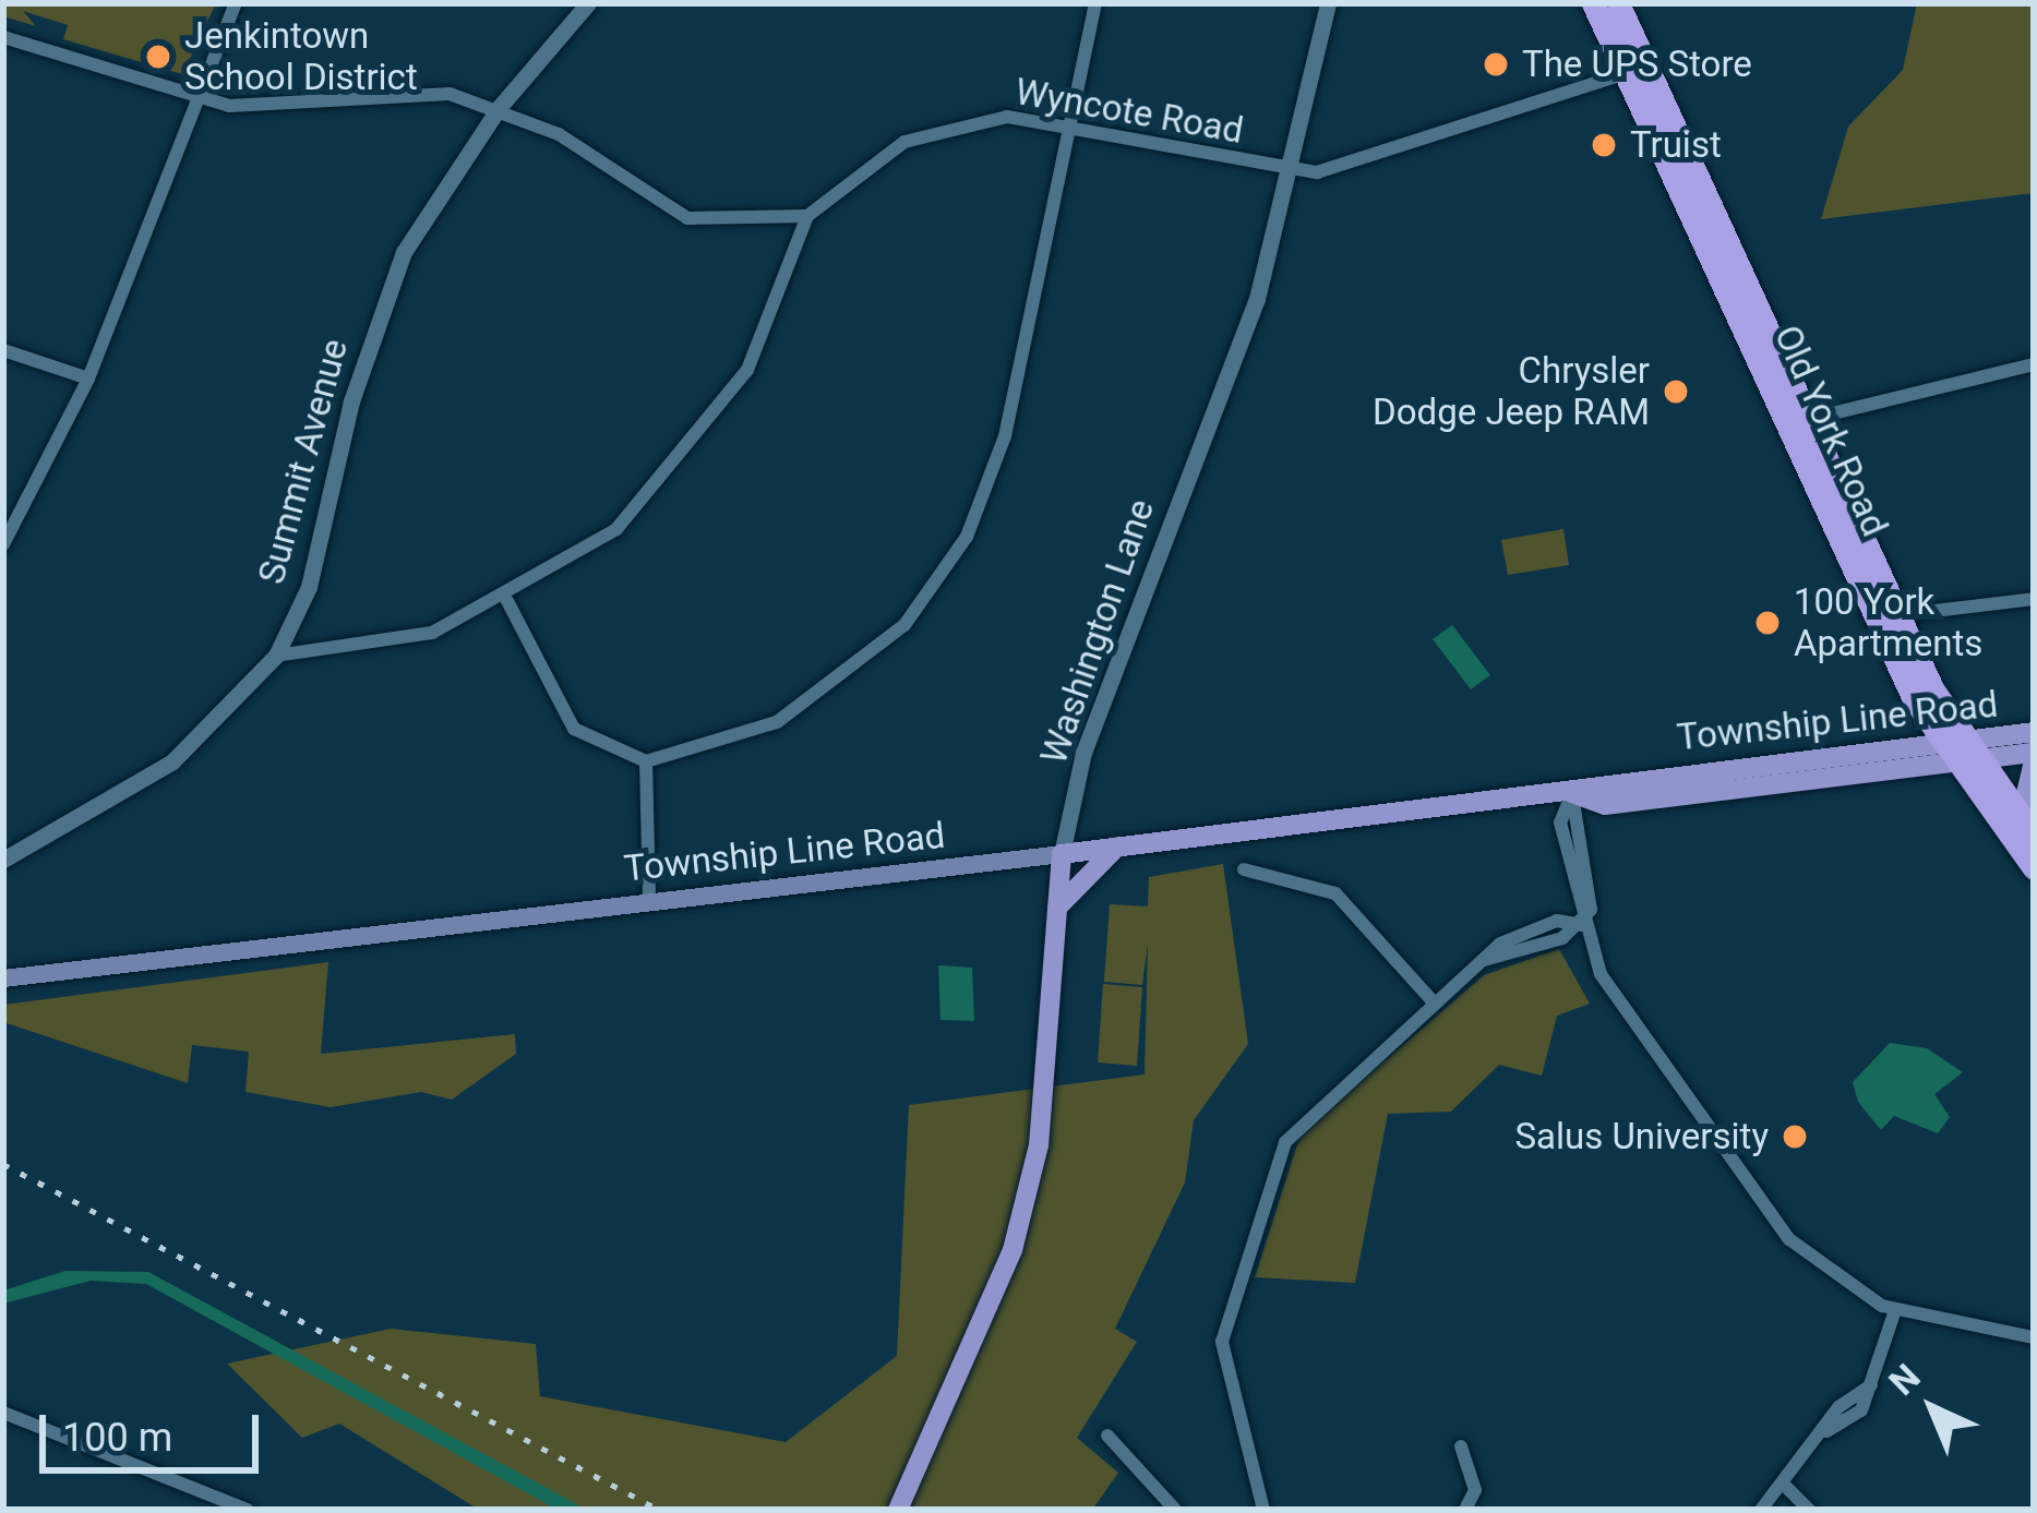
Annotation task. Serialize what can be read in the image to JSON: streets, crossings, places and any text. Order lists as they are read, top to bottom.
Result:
{
  "streets": {
    "highway": ["Old York Road"],
    "main road": ["Washington Lane", "Township Line Road"],
    "street": ["Wyncote Road", "Summit Avenue"]
  },
  "crossings": [
    ["Wyncote Road", "Old York Road"],
    ["Wyncote Road", "Washington Lane"],
    ["Old York Road", "Township Line Road"],
    ["Washington Lane", "Township Line Road"]
  ],
  "places": [
    "Jenkintown School District",
    "The UPS Store",
    "Truist",
    "Chrysler Dodge Jeep RAM",
    "100 York Apartments",
    "Salus University"
  ],
  "scale_bar": "100 m",
  "north": "top left"
}
